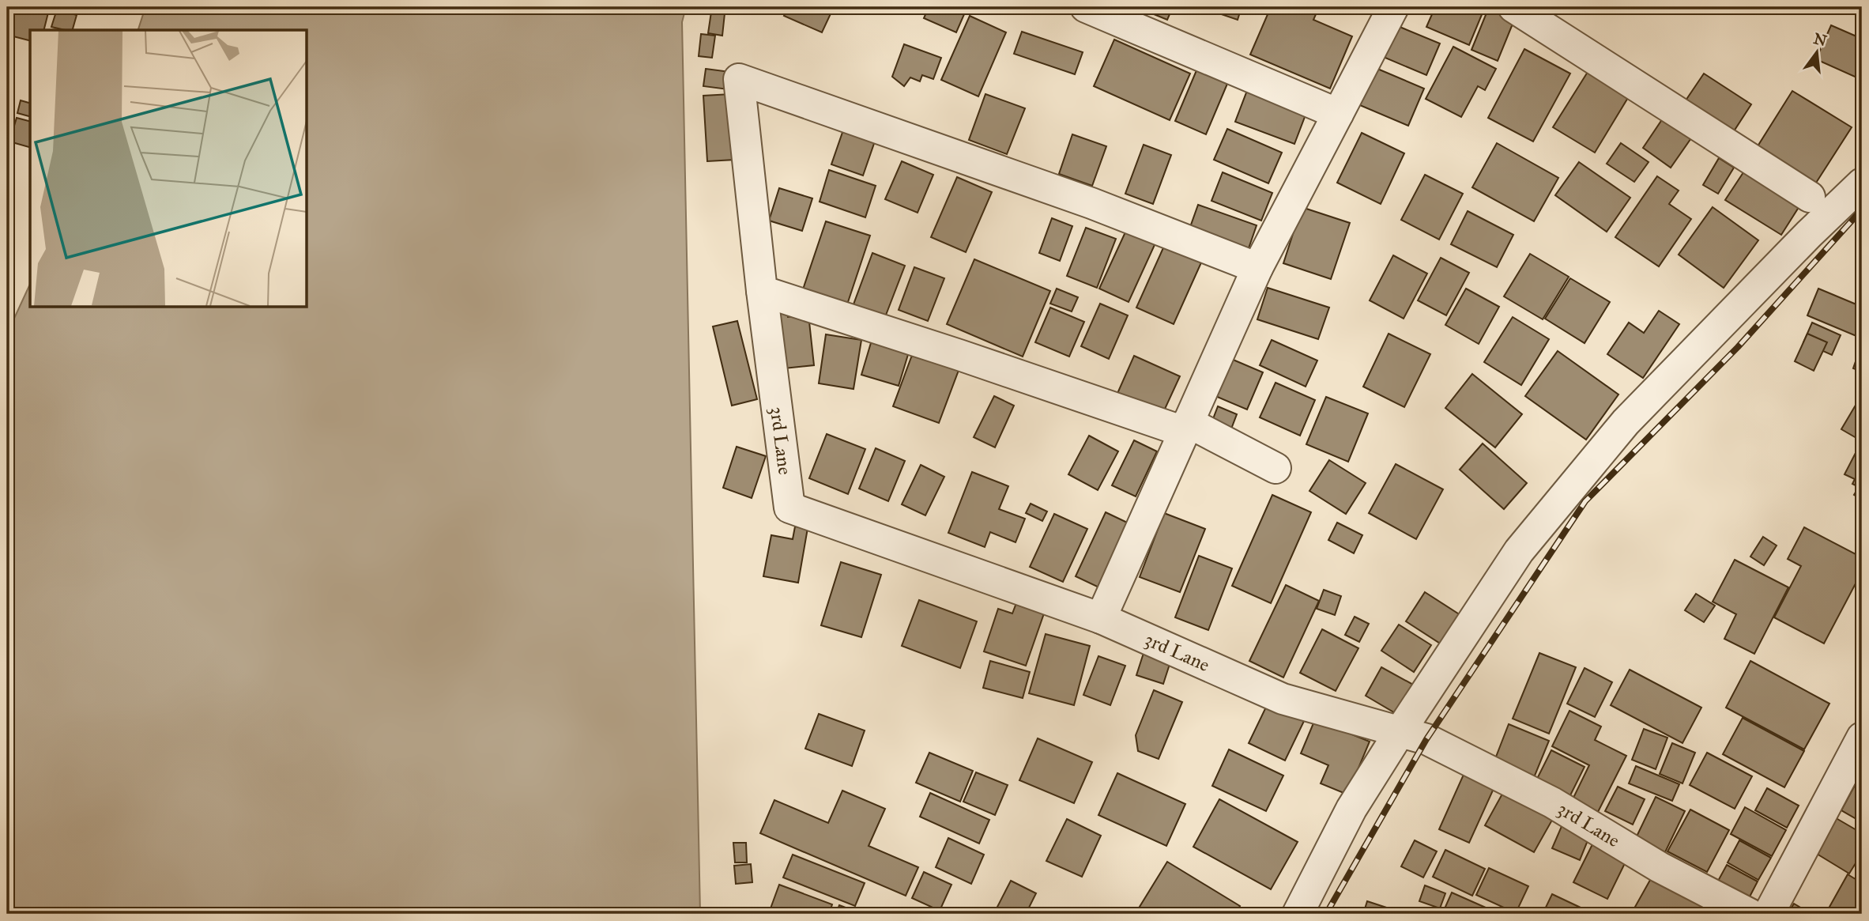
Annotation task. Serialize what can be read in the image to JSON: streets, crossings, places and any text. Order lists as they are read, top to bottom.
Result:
{
  "streets": {
    "street": ["3rd Lane"]
  },
  "north": "top"
}
